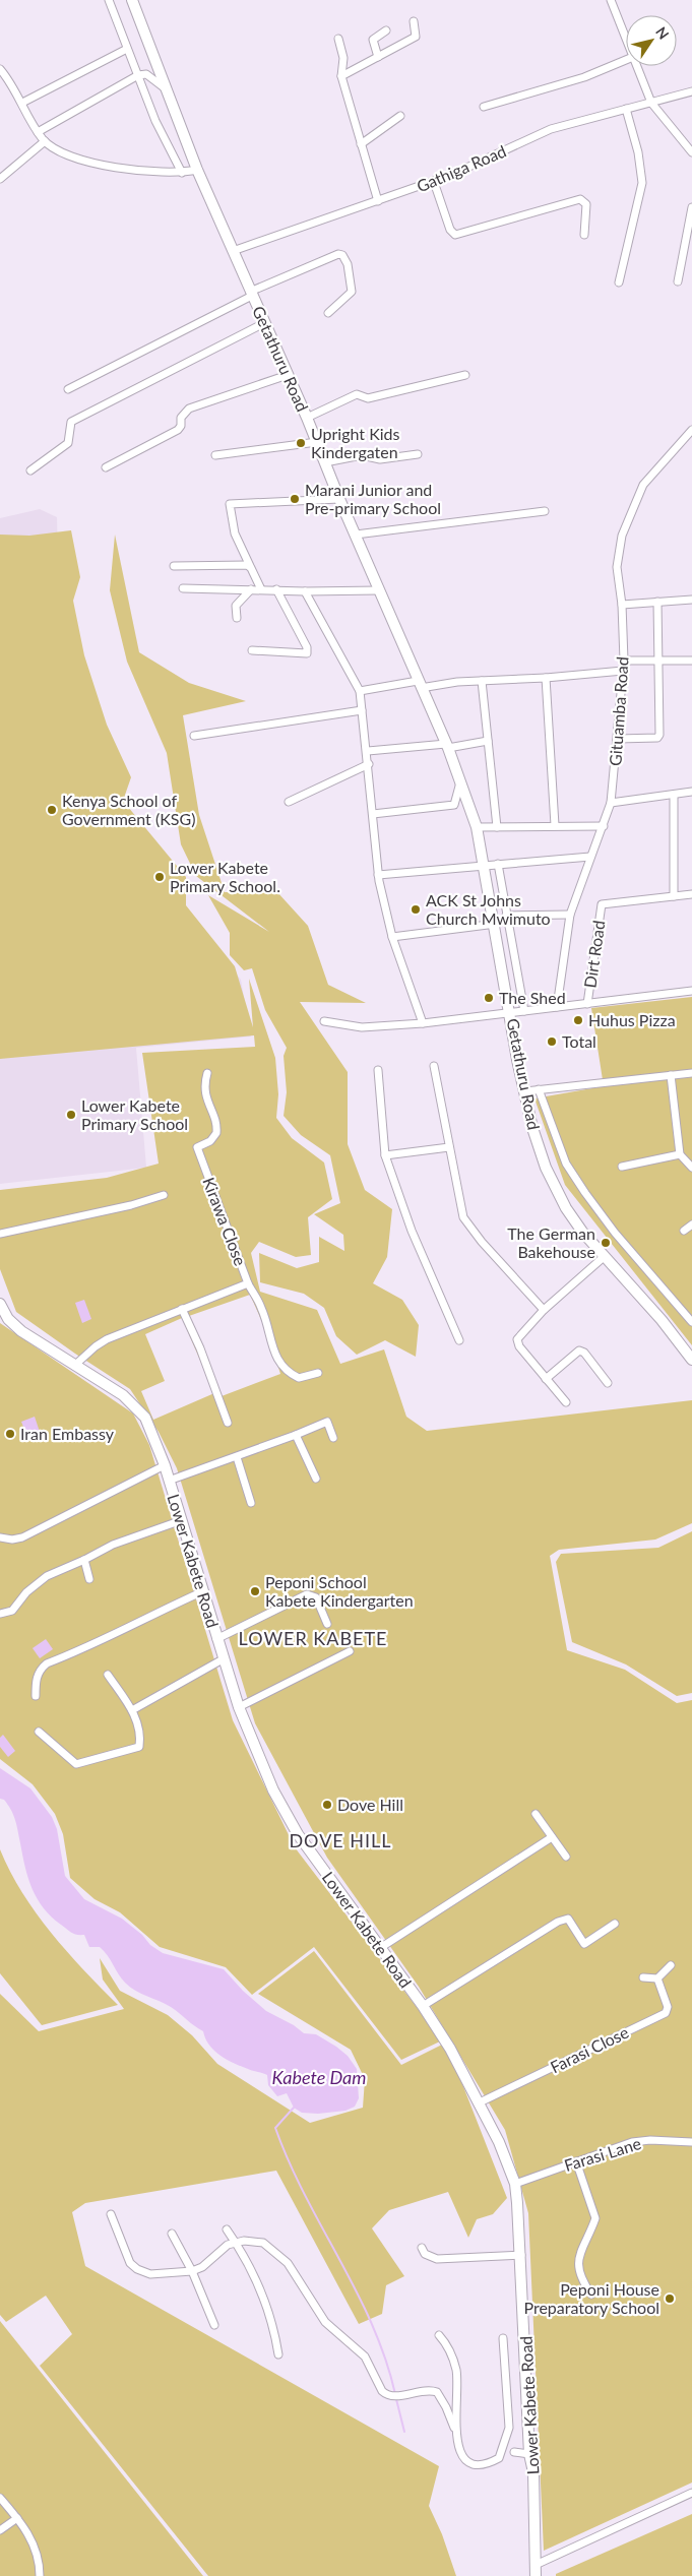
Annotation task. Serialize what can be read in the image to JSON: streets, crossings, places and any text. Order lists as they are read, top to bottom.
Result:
{
  "streets": {
    "main road": ["Getathuru Road", "Lower Kabete Road"],
    "street": [
      "Gathiga Road",
      "Gituamba Road",
      "Dirt Road",
      "Kirawa Close",
      "Farasi Close",
      "Farasi Lane"
    ]
  },
  "crossings": [
    ["Gathiga Road", "Getathuru Road"],
    ["Kirawa Close", "Lower Kabete Road"],
    ["Lower Kabete Road", "Farasi Close"],
    ["Lower Kabete Road", "Farasi Lane"]
  ],
  "districts": ["LOWER KABETE", "DOVE HILL"],
  "water": ["Kabete Dam"],
  "places": [
    "Upright Kids Kindergaten",
    "Marani Junior and Pre-primary School",
    "Kenya School of Government (KSG)",
    "Lower Kabete Primary School.",
    "ACK St Johns Church Mwimuto",
    "The Shed",
    "Huhus Pizza",
    "Total",
    "Lower Kabete Primary School",
    "The German Bakehouse",
    "Iran Embassy",
    "Peponi School Kabete Kindergarten",
    "Dove Hill",
    "Peponi House Preparatory School"
  ],
  "north": "top right"
}
